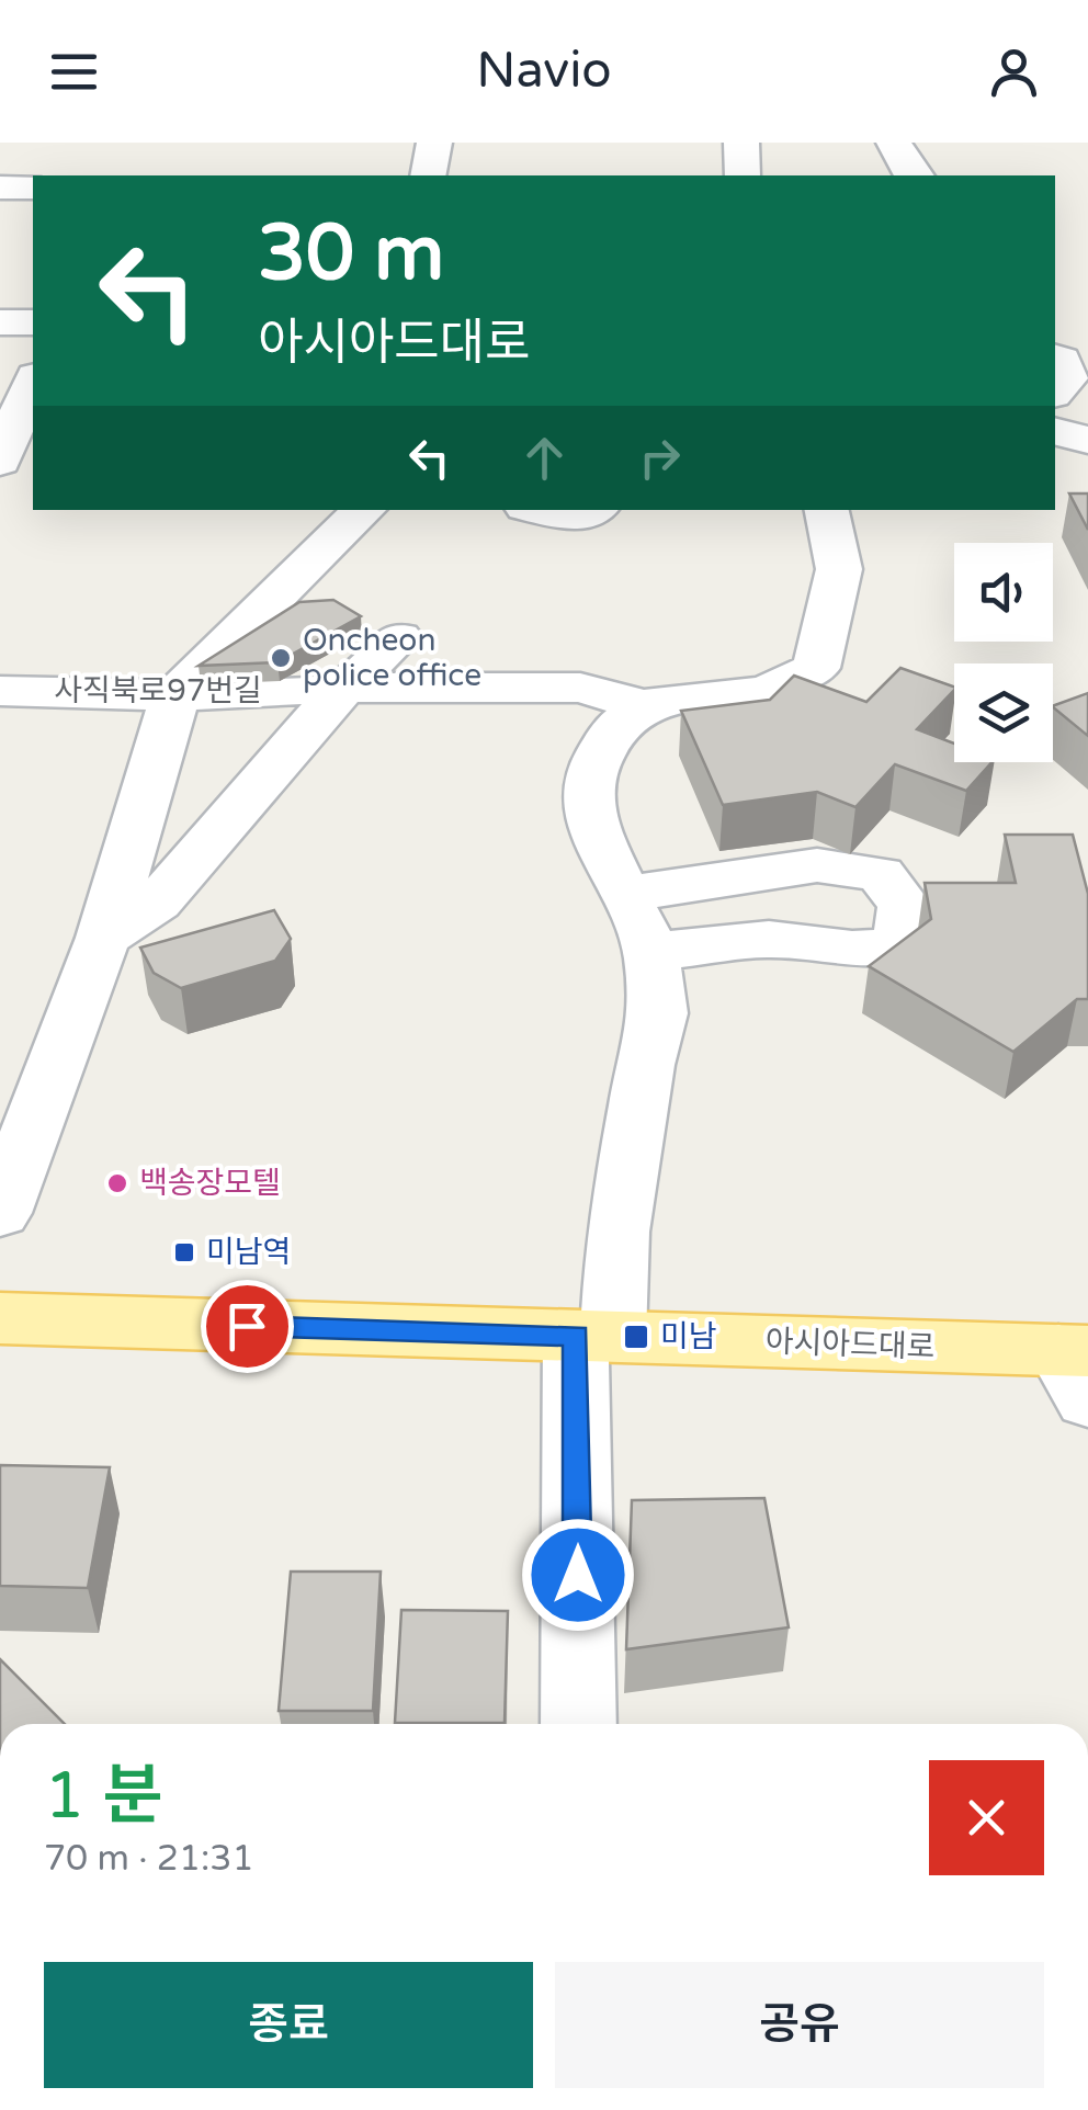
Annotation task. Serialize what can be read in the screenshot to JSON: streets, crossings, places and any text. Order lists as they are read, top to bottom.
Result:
{
  "streets": {
    "main road": ["아시아드대로"],
    "street": ["사직북로97번길"]
  },
  "places": {
    "other": ["Oncheon police office", "백송장모텔"],
    "transit": ["미남역", "미남"]
  },
  "page": {
    "header": "Navio",
    "turn": ["30 m", "아시아드대로"],
    "heading": ["1 분", "70 m · 21:31"],
    "buttons": ["종료", "공유"]
  }
}
